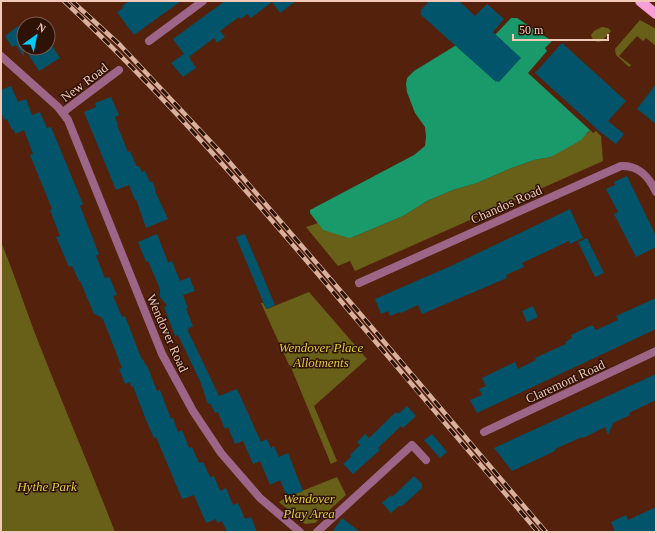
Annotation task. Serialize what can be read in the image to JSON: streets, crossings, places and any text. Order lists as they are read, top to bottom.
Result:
{
  "streets": {
    "street": [
      "New Road",
      "Chandos Road",
      "Wendover Road",
      "Claremont Road"
    ]
  },
  "crossings": [
    ["New Road", "Wendover Road"]
  ],
  "parks": ["Wendover Place Allotments", "Hythe Park", "Wendover Play Area"],
  "scale_bar": "50 m",
  "north": "top right"
}
